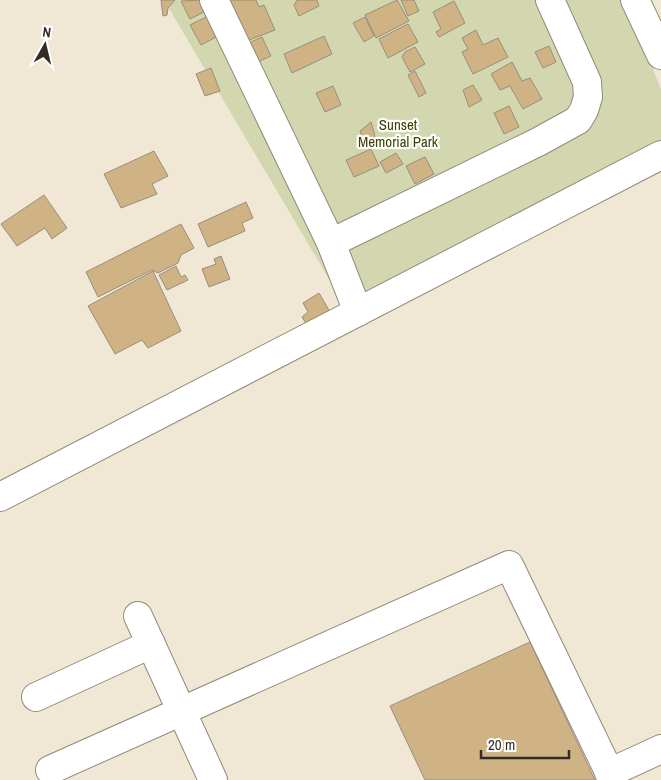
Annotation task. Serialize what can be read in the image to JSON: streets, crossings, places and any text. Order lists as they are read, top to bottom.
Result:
{
  "parks": ["Sunset Memorial Park"],
  "scale_bar": "20 m",
  "north": "top"
}
